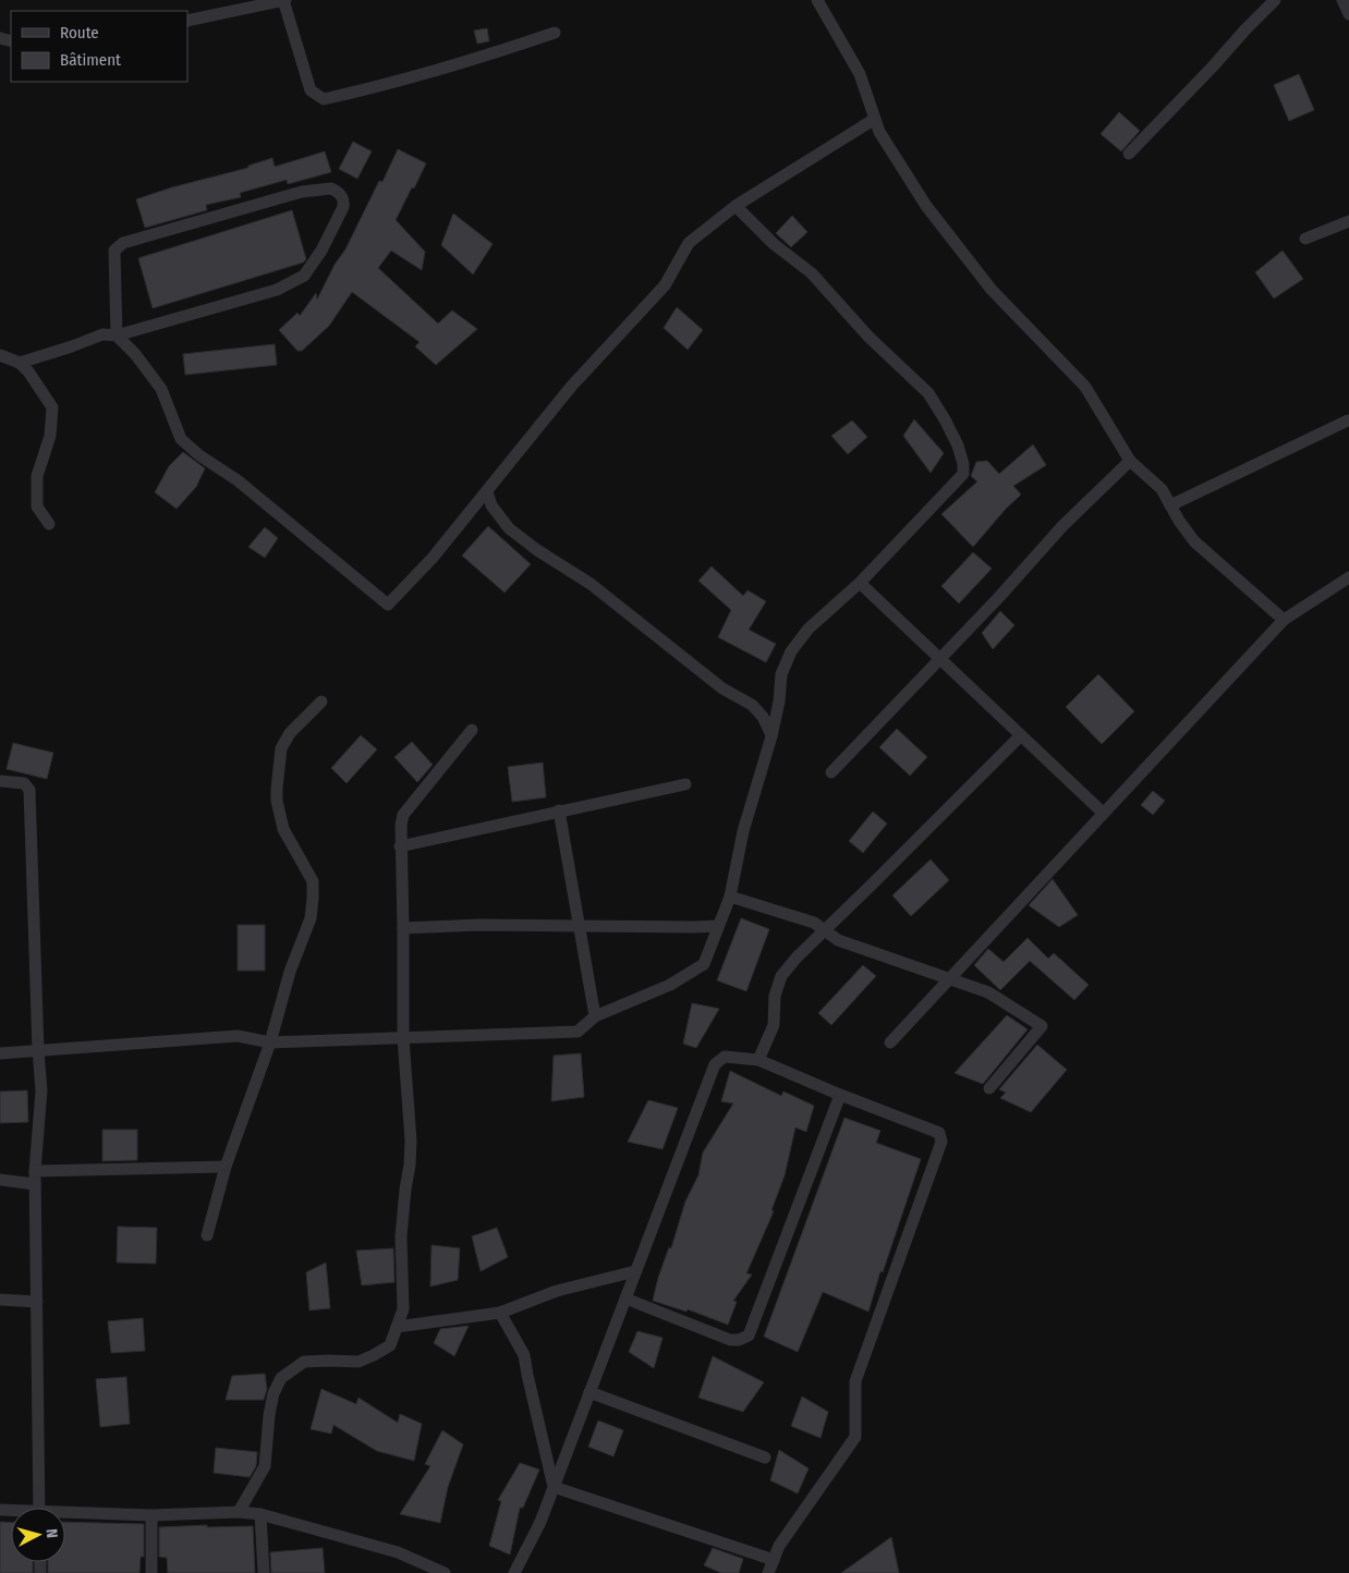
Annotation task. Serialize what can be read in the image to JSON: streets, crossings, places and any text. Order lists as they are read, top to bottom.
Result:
{
  "legend": ["Route", "Bâtiment"],
  "north": "right"
}
